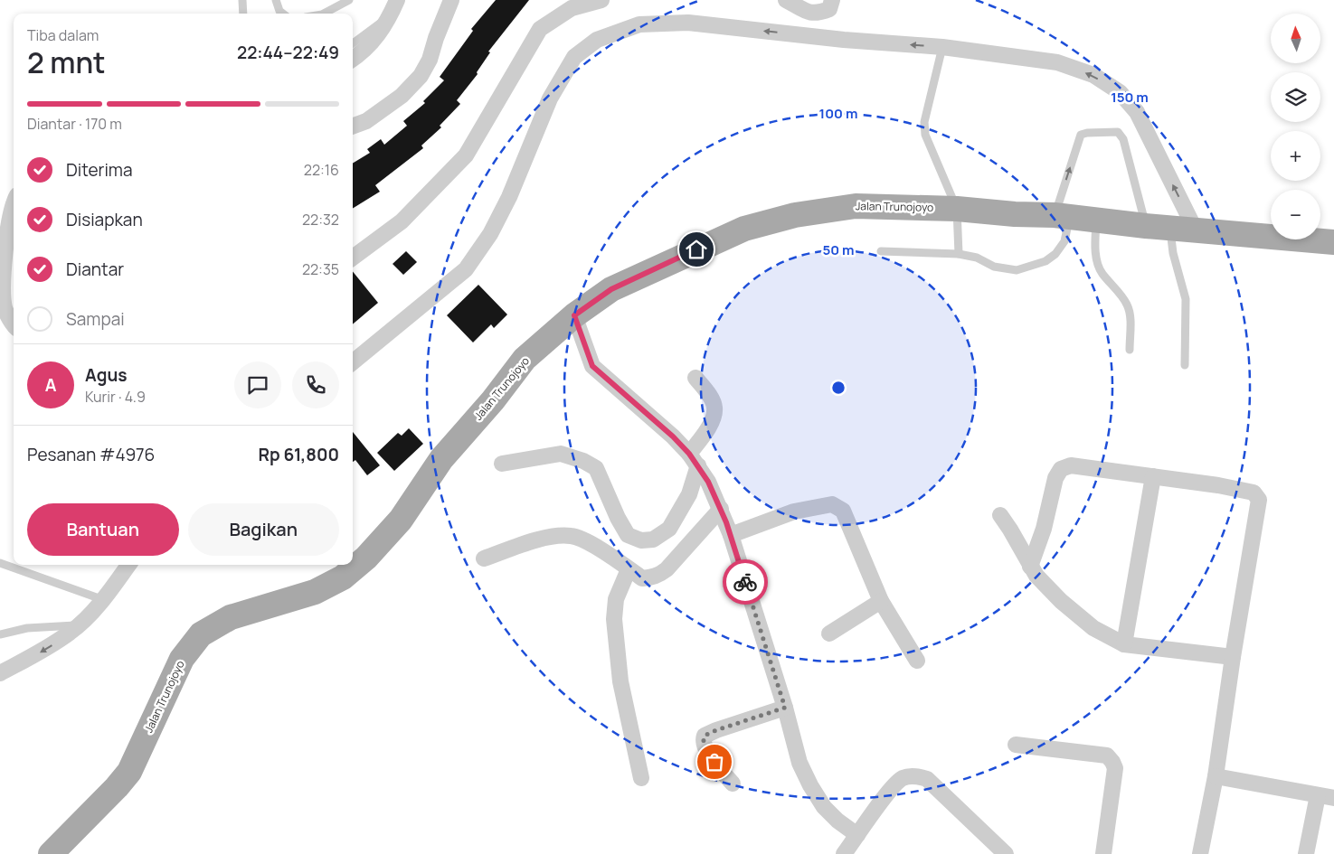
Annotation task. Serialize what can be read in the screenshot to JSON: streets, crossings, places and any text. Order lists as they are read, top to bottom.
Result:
{
  "streets": {
    "main road": ["Jalan Trunojoyo"]
  },
  "north": "top",
  "page": {
    "map_buttons": ["+", "−"],
    "heading": ["2 mnt", "Tiba dalam", "22:44–22:49"],
    "panel": [
      "Agus",
      "Kurir · 4.9",
      "Pesanan #4976",
      "Rp 61,800"
    ],
    "bar": "Diantar · 170 m",
    "list": [
      ["Diterima", "22:16"],
      ["Disiapkan", "22:32"],
      ["Diantar", "22:35"],
      "Sampai"
    ],
    "round": "A",
    "buttons": ["Bantuan", "Bagikan"]
  },
  "rings": ["150 m", "100 m", "50 m"]
}
